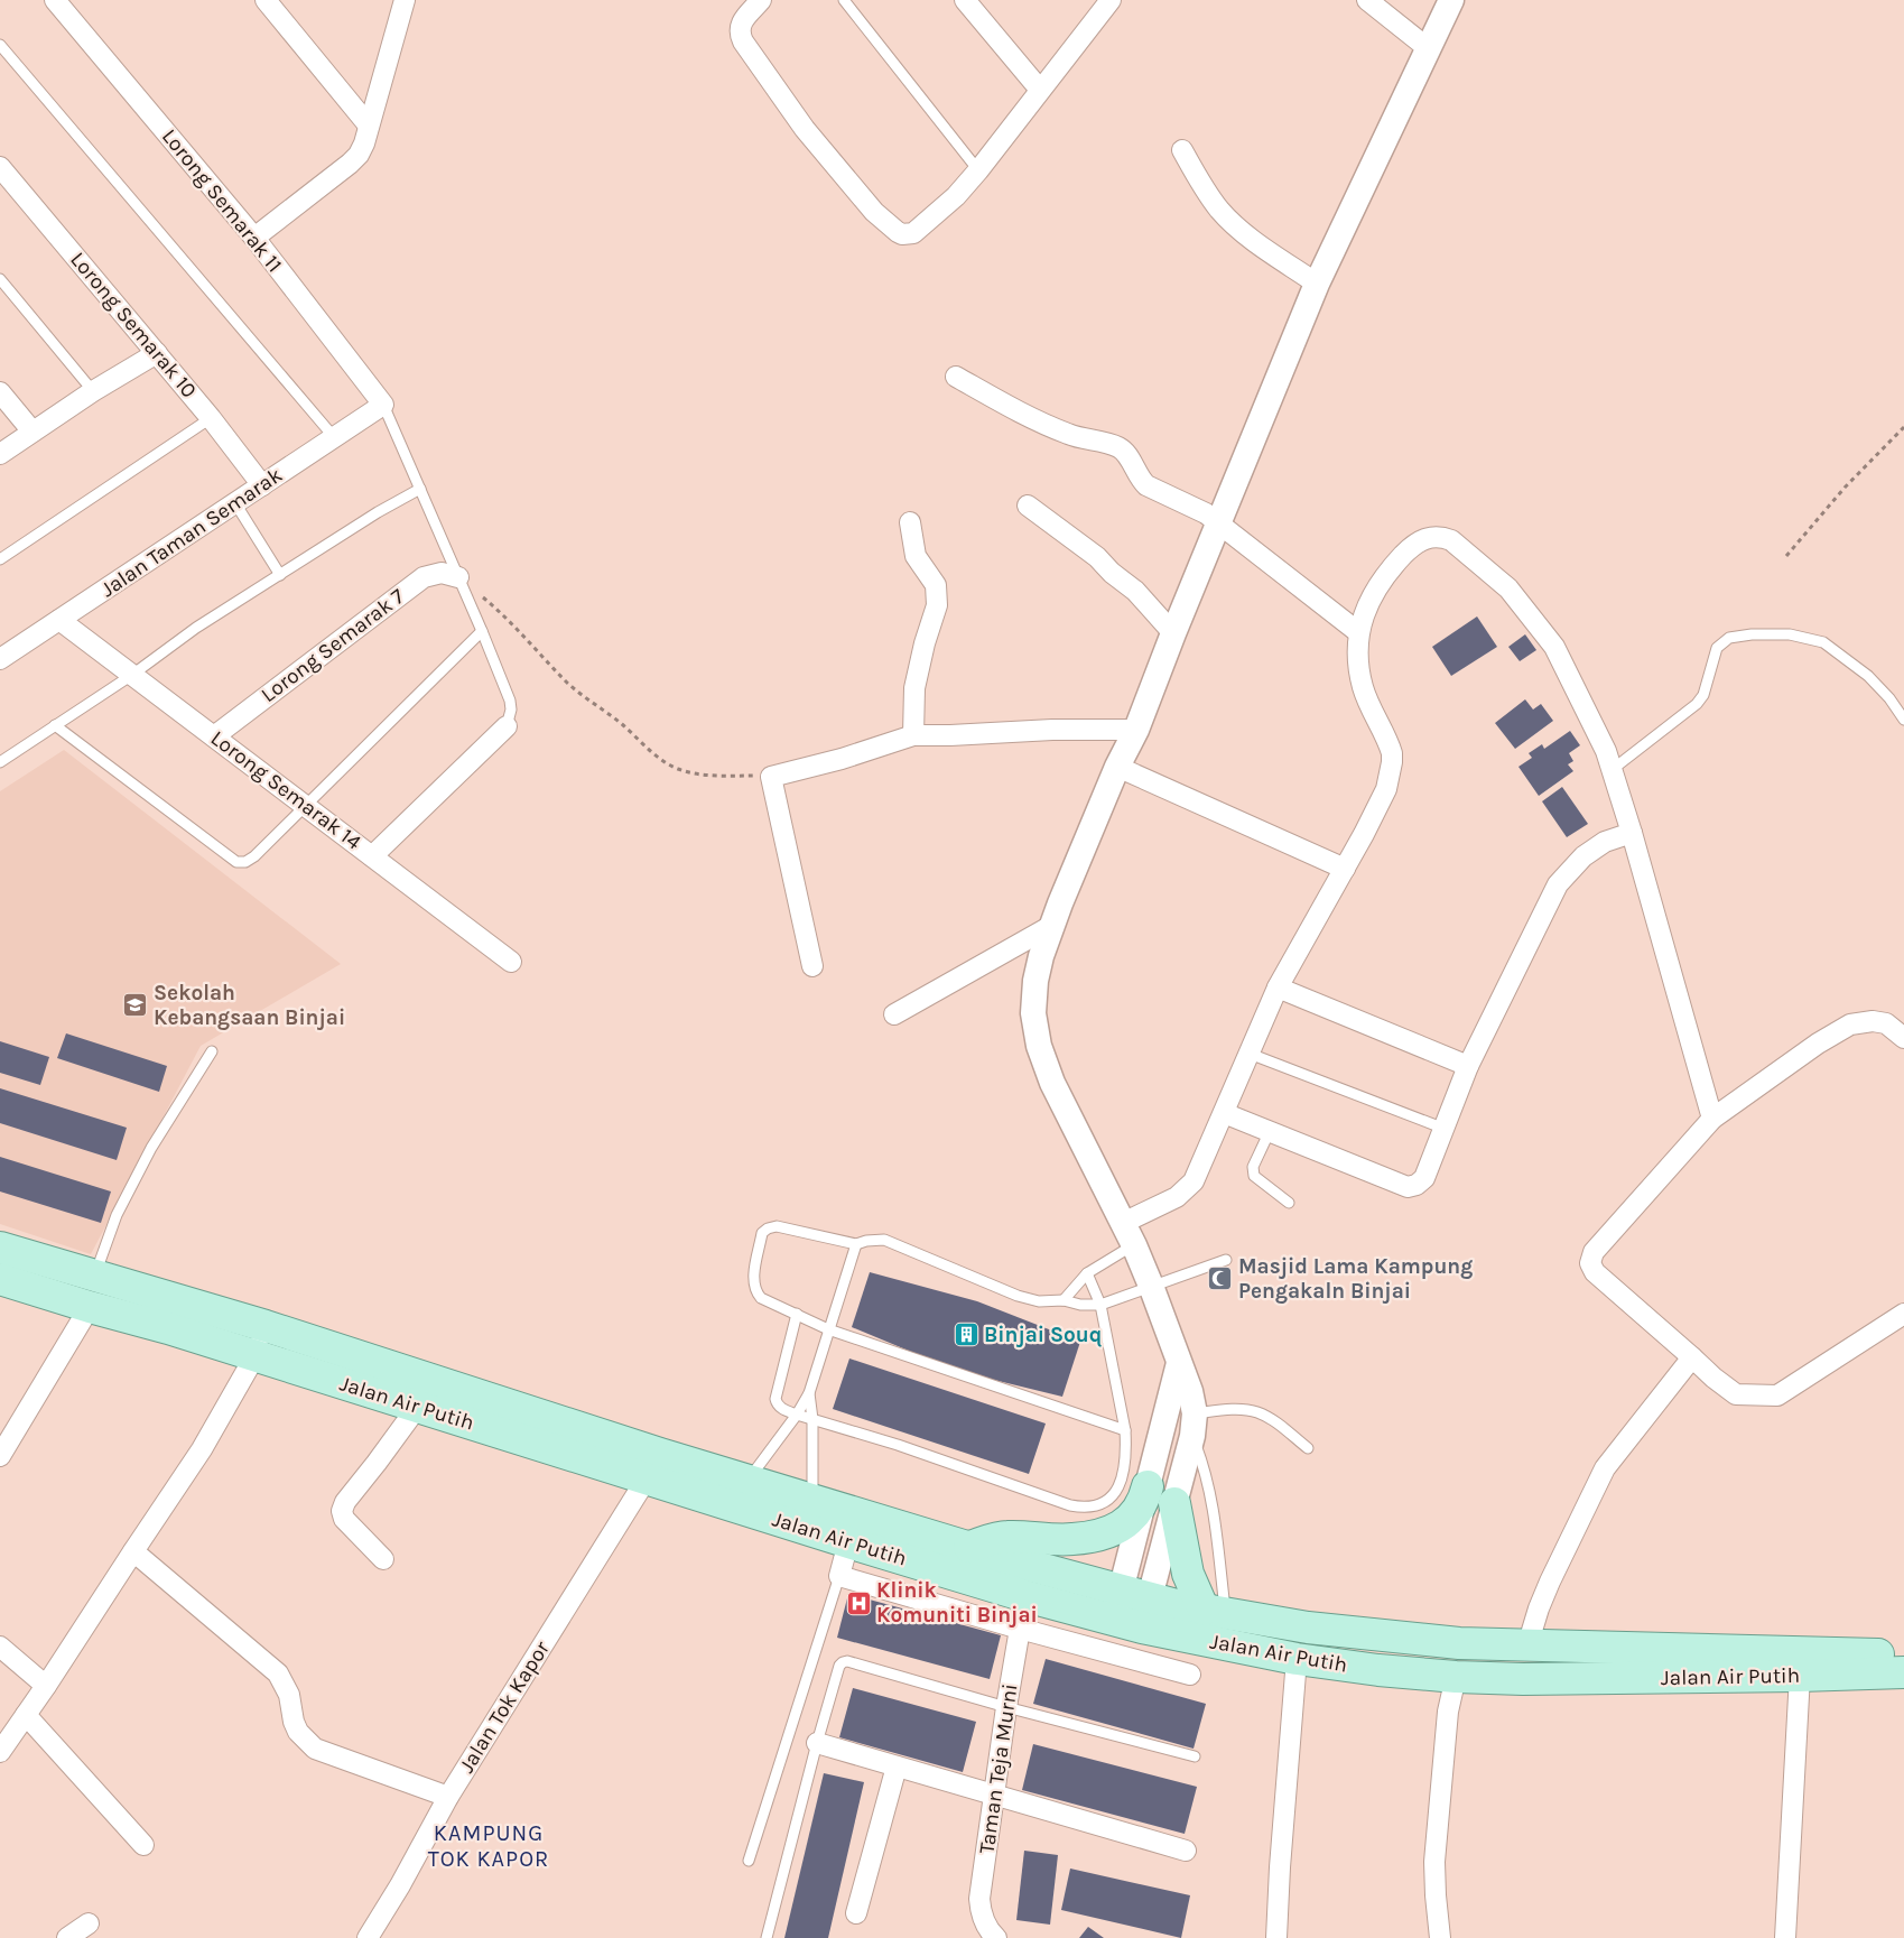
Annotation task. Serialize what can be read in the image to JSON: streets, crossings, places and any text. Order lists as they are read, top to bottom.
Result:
{
  "streets": {
    "main road": ["Jalan Air Putih"],
    "street": [
      "Lorong Semarak 11",
      "Lorong Semarak 10",
      "Jalan Taman Semarak",
      "Lorong Semarak 7",
      "Lorong Semarak 14",
      "Jalan Tok Kapor",
      "Taman Teja Murni"
    ]
  },
  "crossings": [
    ["Lorong Semarak 11", "Jalan Taman Semarak"],
    ["Lorong Semarak 10", "Jalan Taman Semarak"],
    ["Jalan Taman Semarak", "Lorong Semarak 14"],
    ["Lorong Semarak 7", "Lorong Semarak 14"],
    ["Jalan Air Putih", "Jalan Tok Kapor"],
    ["Jalan Air Putih", "Taman Teja Murni"]
  ],
  "districts": ["KAMPUNG TOK KAPOR"],
  "places": {
    "school or university": ["Sekolah Kebangsaan Binjai"],
    "mosque": ["Masjid Lama Kampung Pengakaln Binjai"],
    "building": ["Binjai Souq"],
    "hospital": ["Klinik Komuniti Binjai"]
  }
}
